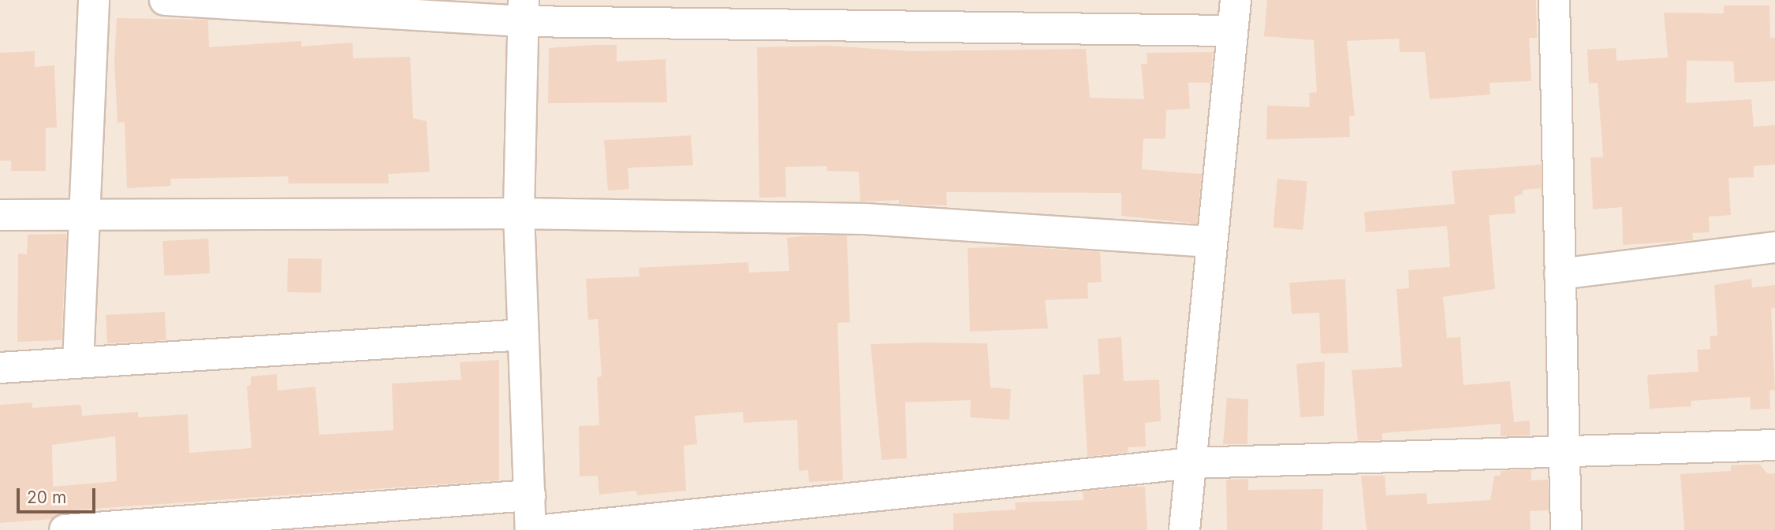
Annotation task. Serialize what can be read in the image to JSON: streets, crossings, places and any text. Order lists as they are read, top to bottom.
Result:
{
  "scale_bar": "20 m"
}
